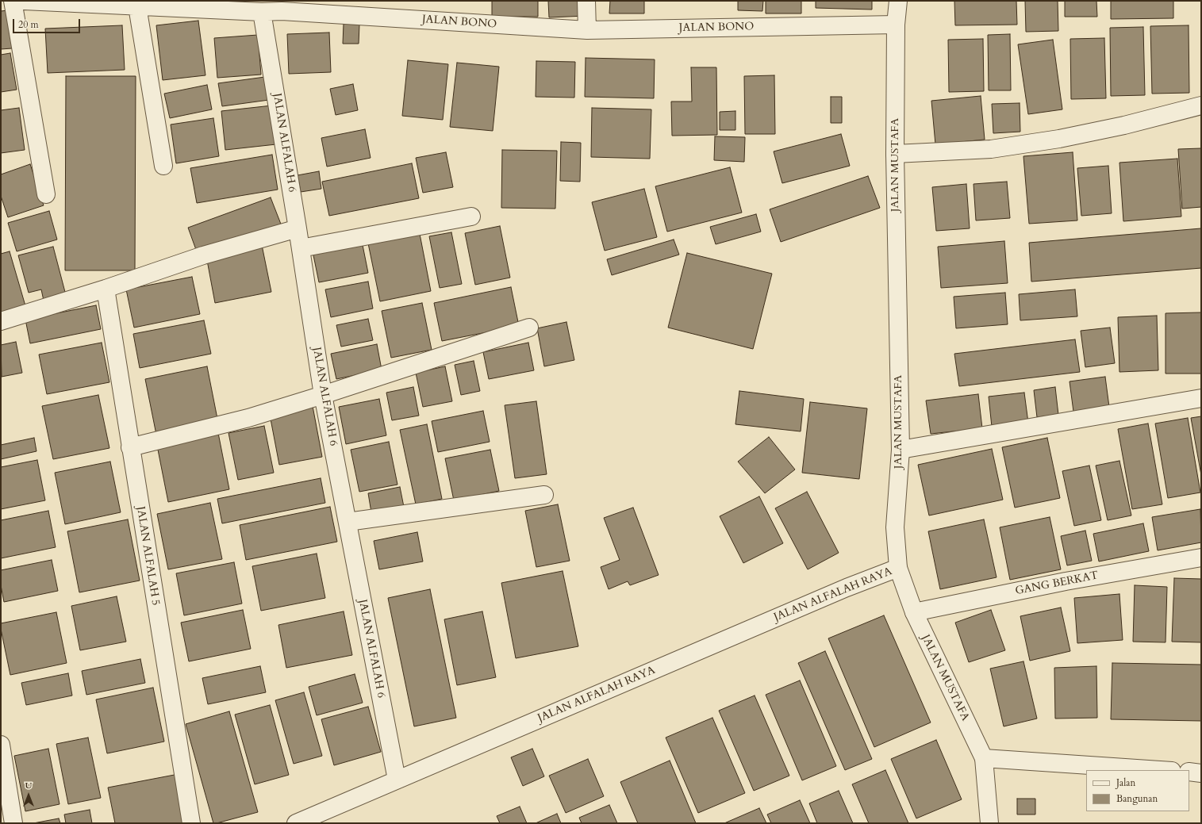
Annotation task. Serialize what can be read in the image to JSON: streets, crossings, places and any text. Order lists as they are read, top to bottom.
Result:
{
  "streets": {
    "street": [
      "JALAN BONO",
      "JALAN ALFALAH 6",
      "JALAN MUSTAFA",
      "JALAN ALFALAH 5",
      "GANG BERKAT",
      "JALAN ALFALAH RAYA"
    ]
  },
  "crossings": [
    ["JALAN BONO", "JALAN ALFALAH 6"],
    ["JALAN BONO", "JALAN MUSTAFA"],
    ["JALAN ALFALAH 6", "JALAN ALFALAH RAYA"],
    ["JALAN MUSTAFA", "GANG BERKAT"],
    ["JALAN MUSTAFA", "JALAN ALFALAH RAYA"]
  ],
  "legend": ["Jalan", "Bangunan"],
  "scale_bar": "20 m",
  "north": "top"
}
